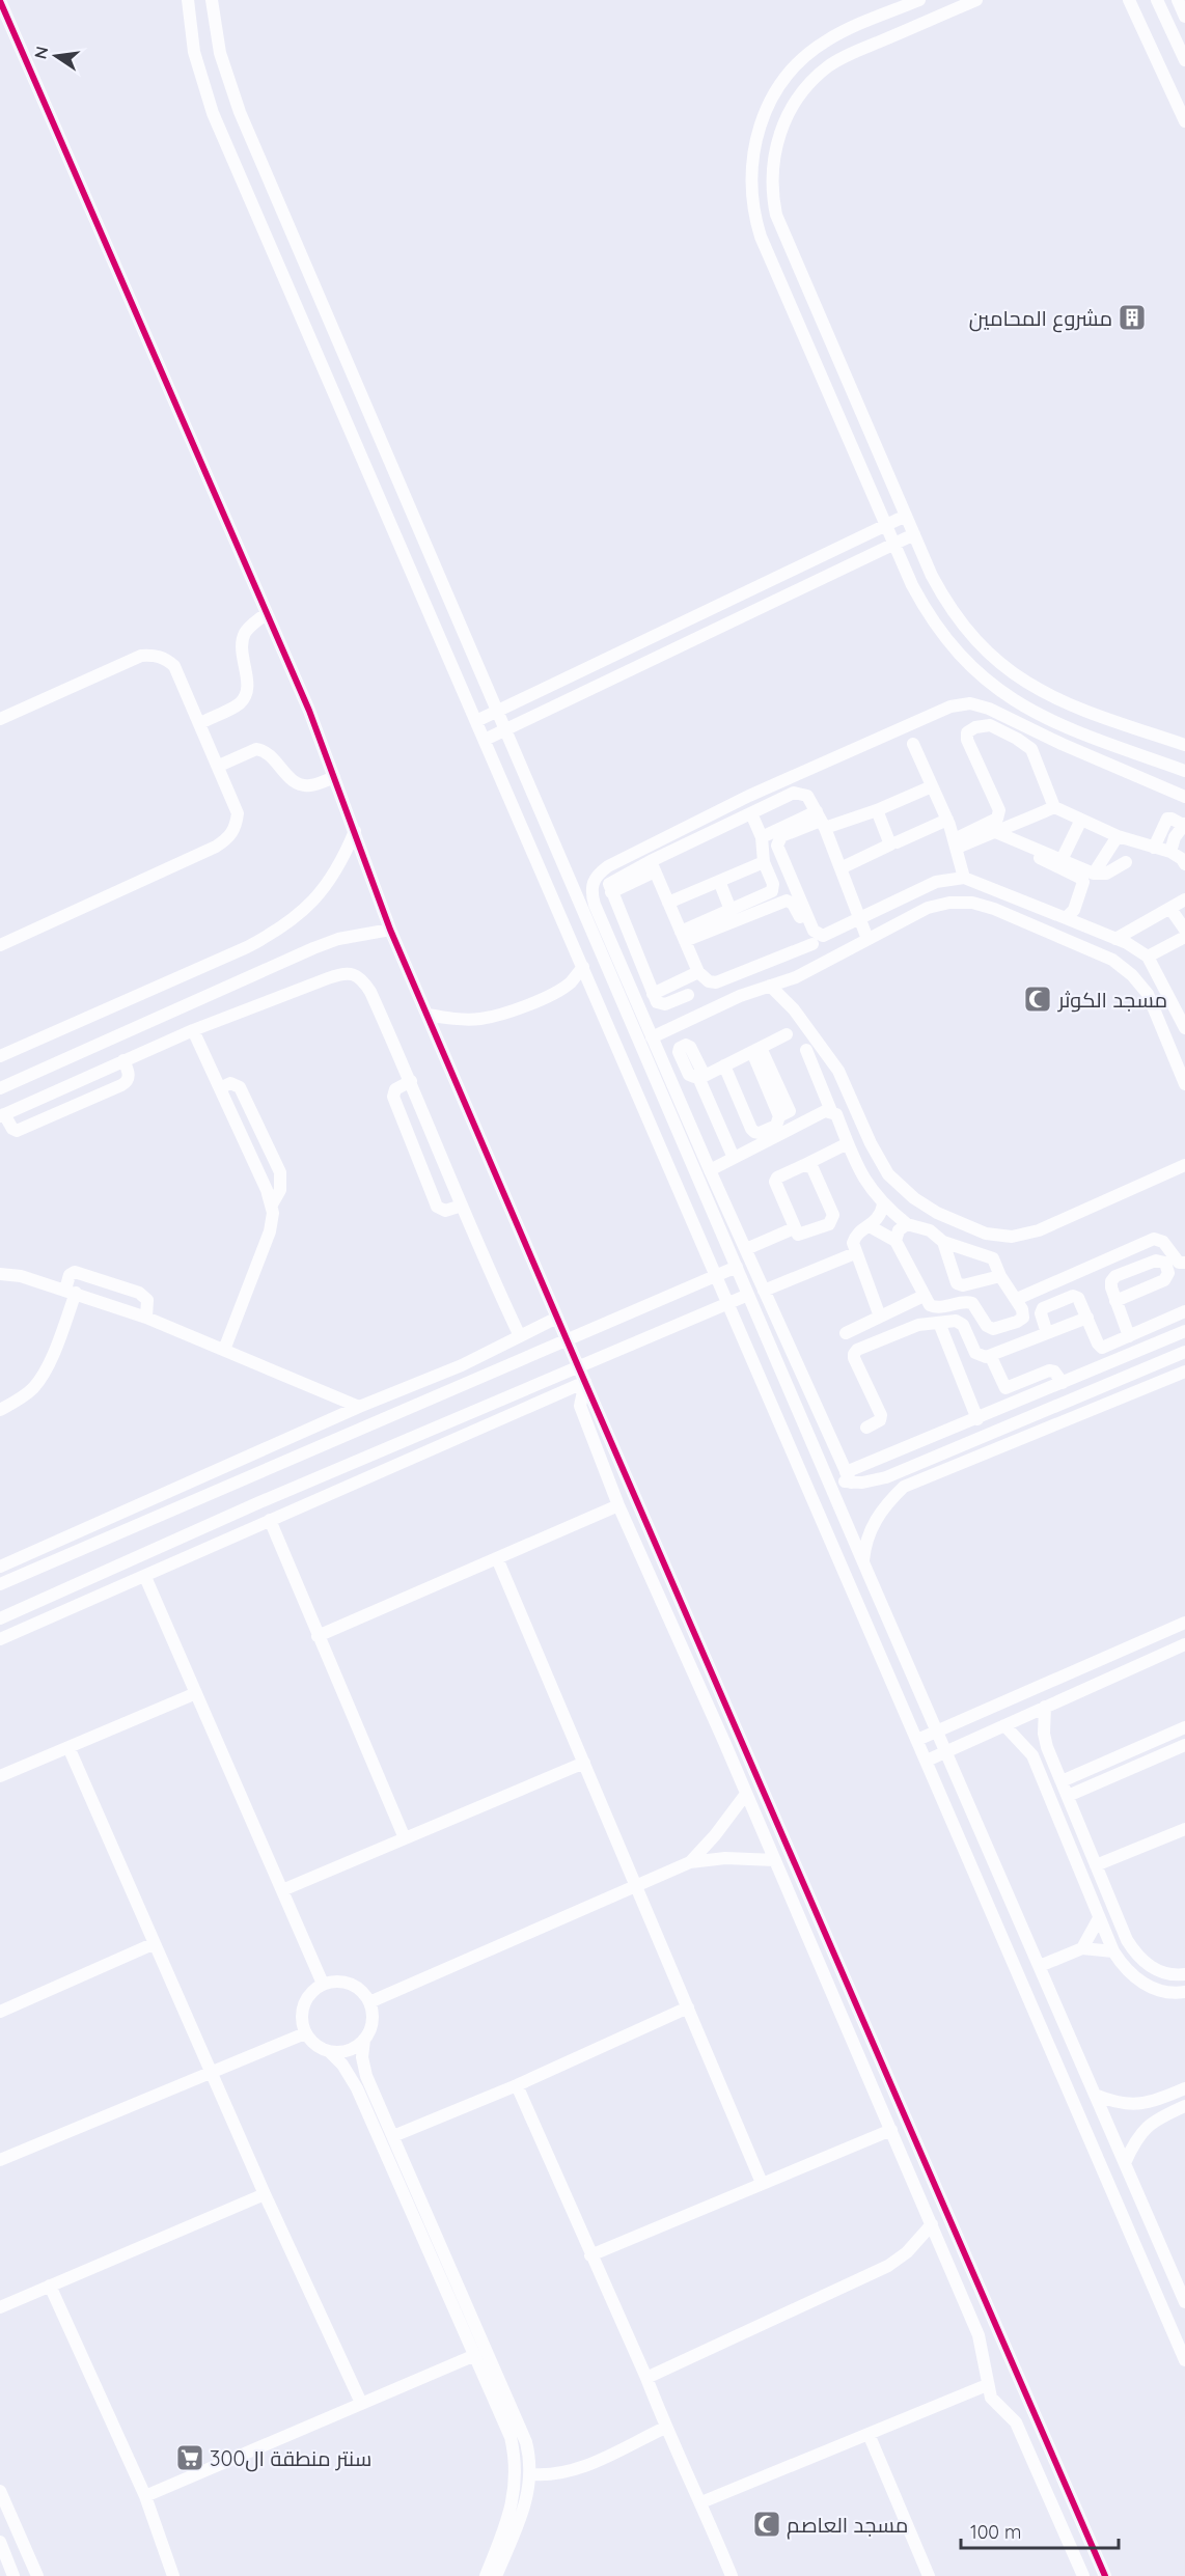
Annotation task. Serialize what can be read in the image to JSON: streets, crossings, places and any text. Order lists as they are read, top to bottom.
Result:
{
  "places": {
    "building": ["مشروع المحامين"],
    "mosque": ["مسجد الكوثر", "مسجد العاصم"],
    "supermarket": ["سنتر منطقة ال300"]
  },
  "scale_bar": "100 m",
  "north": "left"
}
